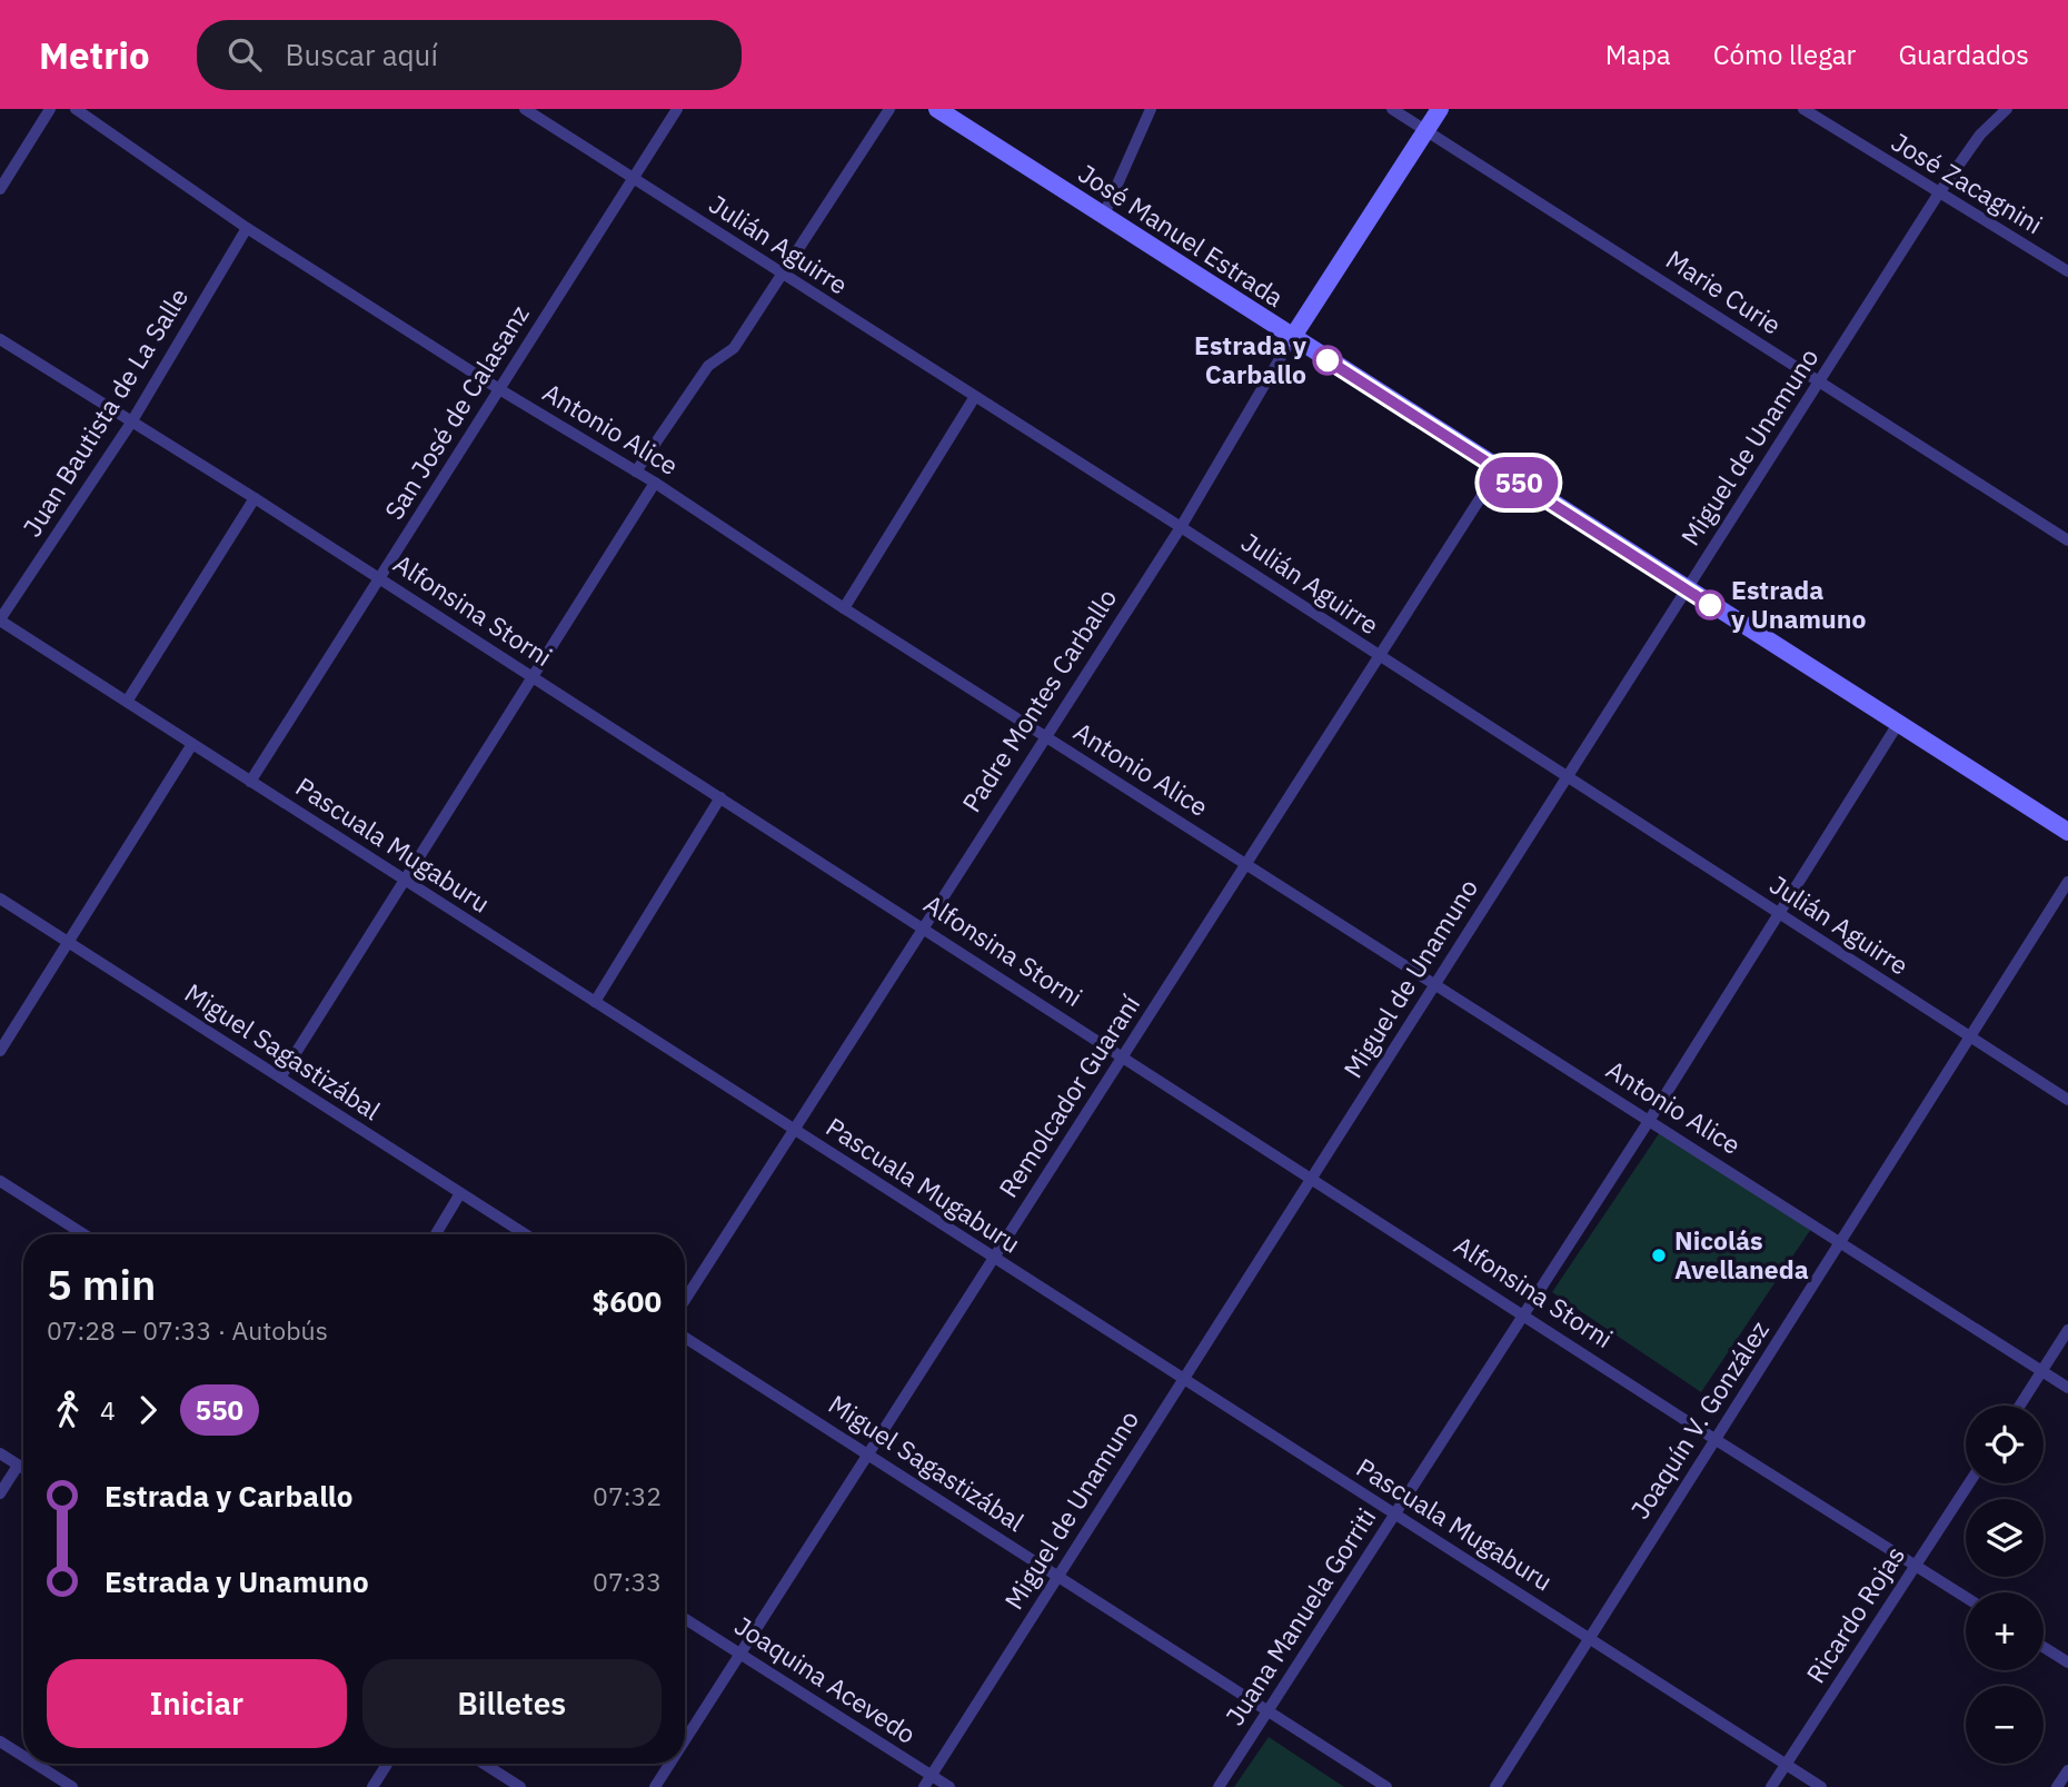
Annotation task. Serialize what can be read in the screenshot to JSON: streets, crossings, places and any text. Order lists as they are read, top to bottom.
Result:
{
  "streets": {
    "main road": ["José Manuel Estrada", "Padre Montes Carballo"],
    "street": [
      "José Zacagnini",
      "Julián Aguirre",
      "Marie Curie",
      "Juan Bautista de La Salle",
      "San José de Calasanz",
      "Antonio Alice",
      "Miguel de Unamuno",
      "Alfonsina Storni",
      "Pascuala Mugaburu",
      "Miguel Sagastizábal",
      "Remolcador Guaraní",
      "Joaquín V. González",
      "Ricardo Rojas",
      "Juana Manuela Gorriti",
      "Joaquina Acevedo"
    ]
  },
  "crossings": [
    ["José Zacagnini", "Miguel de Unamuno"],
    ["José Manuel Estrada", "Miguel de Unamuno"],
    ["José Manuel Estrada", "Padre Montes Carballo"],
    ["José Manuel Estrada", "Remolcador Guaraní"],
    ["José Manuel Estrada", "Juana Manuela Gorriti"],
    ["Julián Aguirre", "San José de Calasanz"],
    ["Julián Aguirre", "Miguel de Unamuno"],
    ["Julián Aguirre", "Padre Montes Carballo"],
    ["Julián Aguirre", "Remolcador Guaraní"],
    ["Julián Aguirre", "Joaquín V. González"],
    ["Julián Aguirre", "Juana Manuela Gorriti"],
    ["Marie Curie", "Miguel de Unamuno"],
    ["Marie Curie", "Padre Montes Carballo"],
    ["Juan Bautista de La Salle", "Antonio Alice"],
    ["Juan Bautista de La Salle", "Alfonsina Storni"],
    ["Juan Bautista de La Salle", "Pascuala Mugaburu"],
    ["San José de Calasanz", "Antonio Alice"],
    ["San José de Calasanz", "Alfonsina Storni"],
    ["San José de Calasanz", "Pascuala Mugaburu"],
    ["Antonio Alice", "Miguel de Unamuno"],
    ["Antonio Alice", "Padre Montes Carballo"],
    ["Antonio Alice", "Remolcador Guaraní"],
    ["Antonio Alice", "Joaquín V. González"],
    ["Antonio Alice", "Juana Manuela Gorriti"],
    ["Miguel de Unamuno", "Alfonsina Storni"],
    ["Miguel de Unamuno", "Pascuala Mugaburu"],
    ["Miguel de Unamuno", "Miguel Sagastizábal"],
    ["Miguel de Unamuno", "Joaquina Acevedo"],
    ["Alfonsina Storni", "Padre Montes Carballo"],
    ["Alfonsina Storni", "Remolcador Guaraní"],
    ["Alfonsina Storni", "Joaquín V. González"],
    ["Alfonsina Storni", "Ricardo Rojas"],
    ["Alfonsina Storni", "Juana Manuela Gorriti"],
    ["Padre Montes Carballo", "Pascuala Mugaburu"],
    ["Pascuala Mugaburu", "Remolcador Guaraní"],
    ["Pascuala Mugaburu", "Joaquín V. González"],
    ["Pascuala Mugaburu", "Ricardo Rojas"],
    ["Pascuala Mugaburu", "Juana Manuela Gorriti"],
    ["Miguel Sagastizábal", "Remolcador Guaraní"],
    ["Miguel Sagastizábal", "Juana Manuela Gorriti"],
    ["Remolcador Guaraní", "Joaquina Acevedo"]
  ],
  "places": ["Estrada y Carballo", "Estrada y Unamuno", "Nicolás Avellaneda"],
  "lines": ["bus line 550"],
  "page": {
    "header": "Metrio",
    "search": "Buscar aquí",
    "nav": ["Mapa", "Cómo llegar", "Guardados"],
    "on_map": "550",
    "heading": ["5 min", "07:28 – 07:33 · Autobús", "$600"],
    "legs": ["4", "550"],
    "map_buttons": ["+", "−"],
    "list": [
      {
        "name": "Estrada y Carballo",
        "value": "07:32"
      },
      {
        "name": "Estrada y Unamuno",
        "value": "07:33"
      }
    ],
    "buttons": ["Iniciar", "Billetes"]
  }
}
